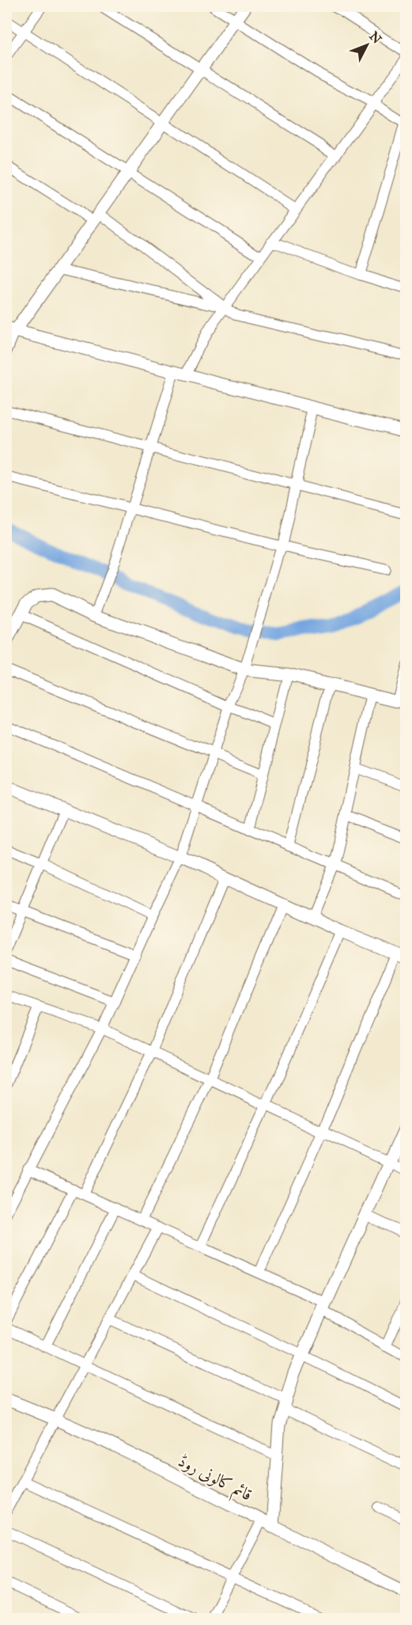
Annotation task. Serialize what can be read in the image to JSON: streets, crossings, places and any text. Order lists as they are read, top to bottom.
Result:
{
  "streets": {
    "street": ["قائم کالونی روڈ"]
  },
  "north": "top right"
}
